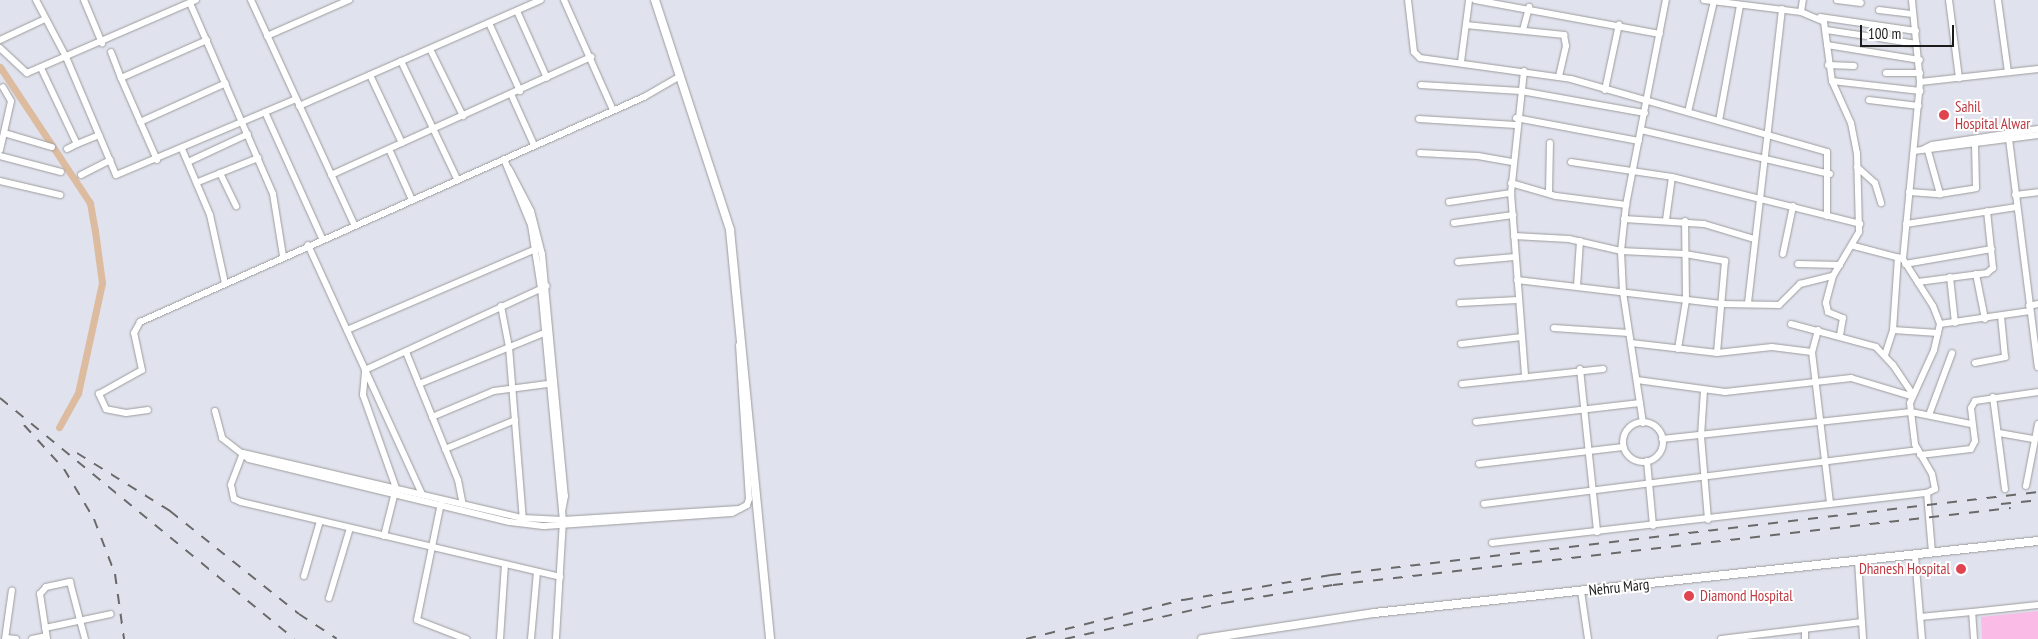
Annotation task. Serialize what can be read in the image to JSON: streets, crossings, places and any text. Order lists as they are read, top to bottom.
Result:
{
  "streets": {
    "street": ["Nehru Marg"]
  },
  "places": ["Sahil Hospital Alwar", "Dhanesh Hospital", "Diamond Hospital"],
  "scale_bar": "100 m"
}
